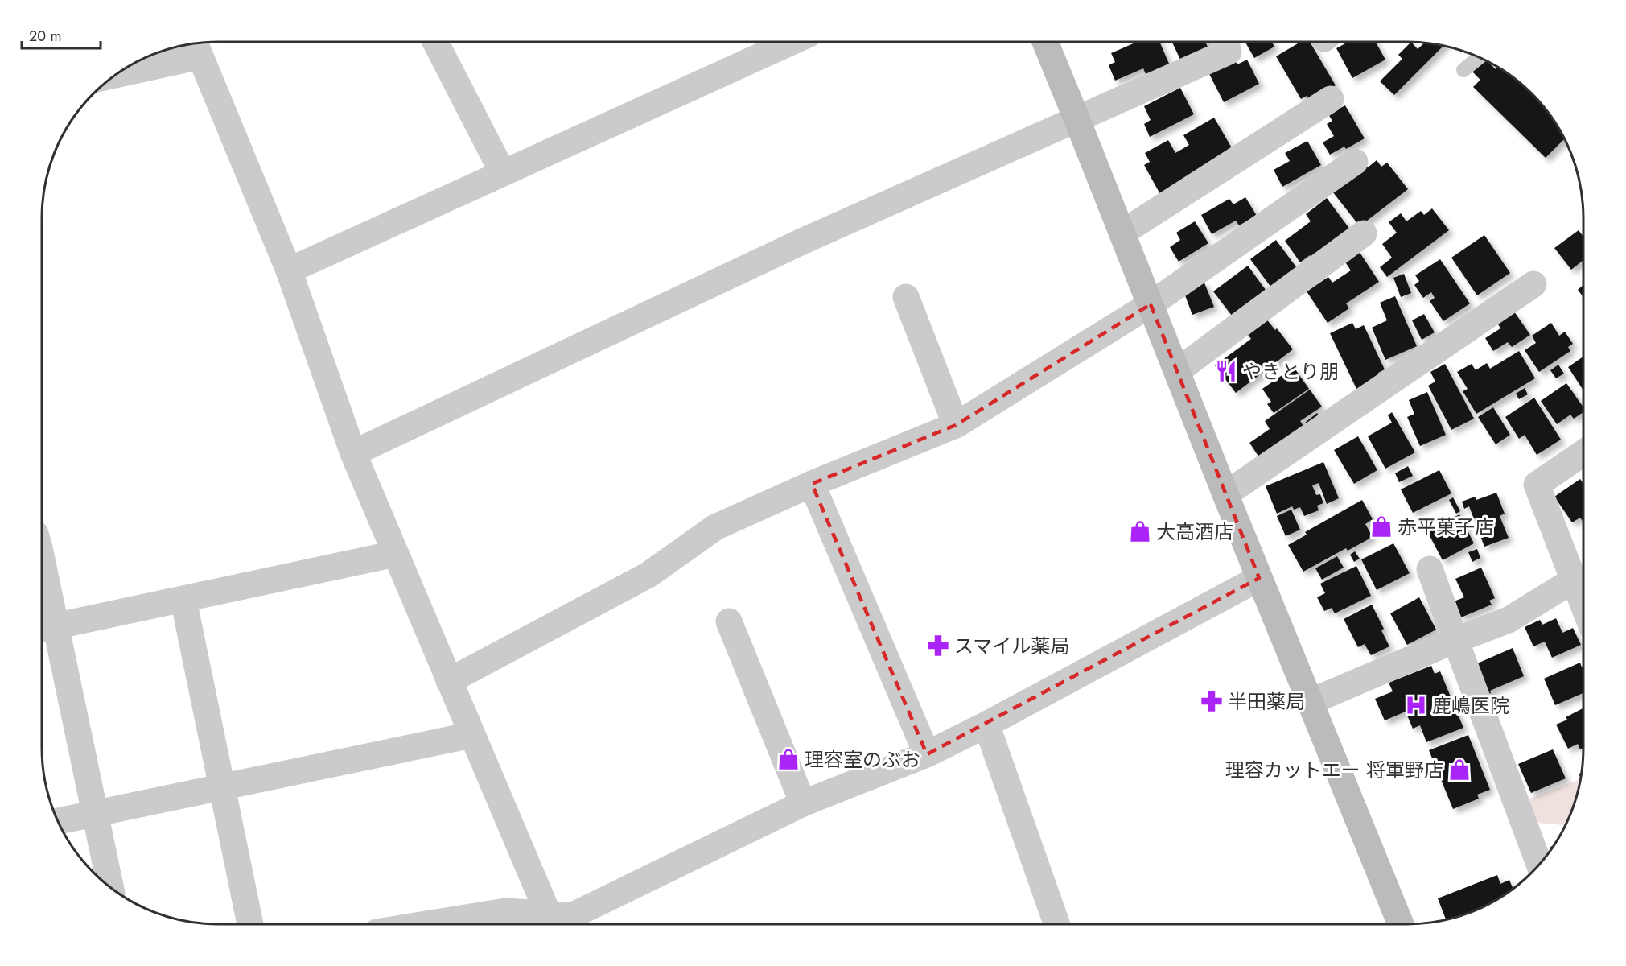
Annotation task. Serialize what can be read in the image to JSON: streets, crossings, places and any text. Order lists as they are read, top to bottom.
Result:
{
  "places": {
    "restaurant": ["やきとり朋"],
    "shop": [
      "赤平菓子店",
      "大高酒店",
      "理容室のぶお",
      "理容カットエー 将軍野店"
    ],
    "pharmacy": ["スマイル薬局", "半田薬局"],
    "hospital": ["鹿嶋医院"]
  },
  "scale_bar": "20 m"
}
